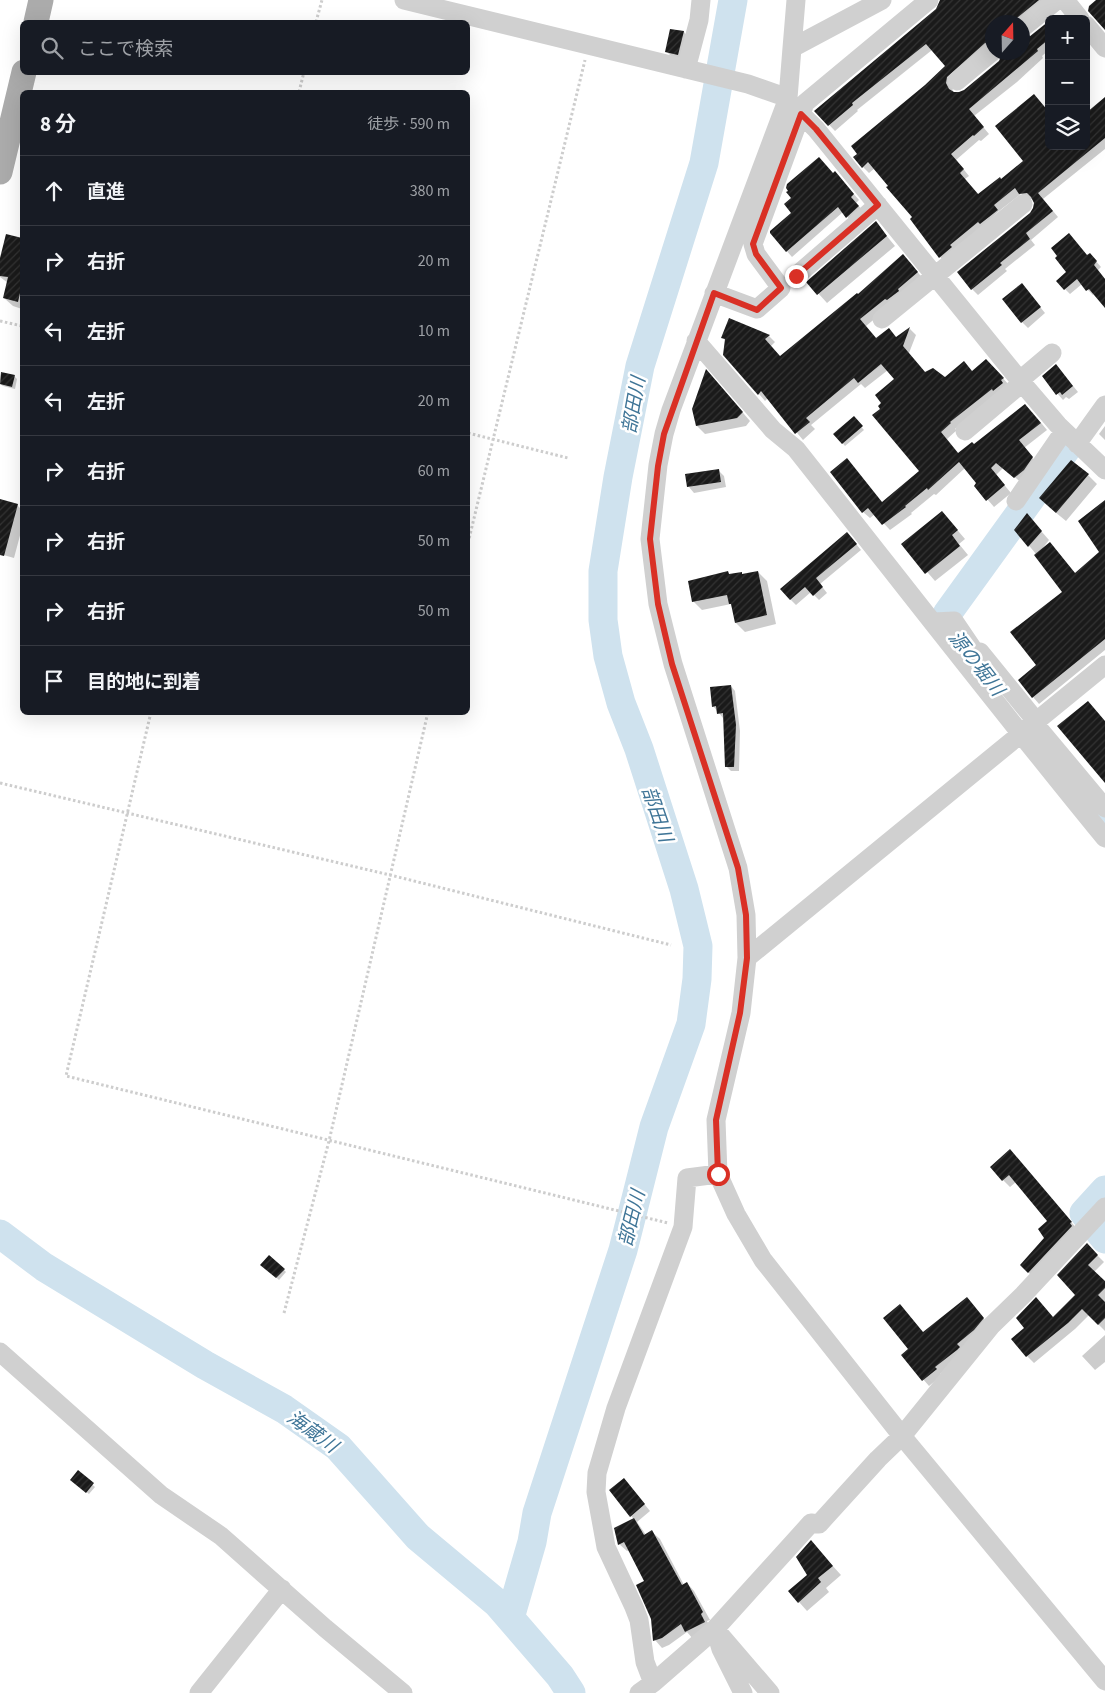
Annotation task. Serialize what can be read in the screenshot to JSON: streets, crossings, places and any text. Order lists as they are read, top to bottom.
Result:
{
  "water": ["部田川", "源の堀川", "海蔵川"],
  "north": "top",
  "page": {
    "map_buttons": ["+", "−"],
    "search": "ここで検索",
    "heading": ["8 分", "徒歩 · 590 m"],
    "list": [
      ["直進", "380 m"],
      ["右折", "20 m"],
      ["左折", "10 m"],
      ["左折", "20 m"],
      ["右折", "60 m"],
      ["右折", "50 m"],
      ["右折", "50 m"],
      "目的地に到着"
    ]
  }
}
